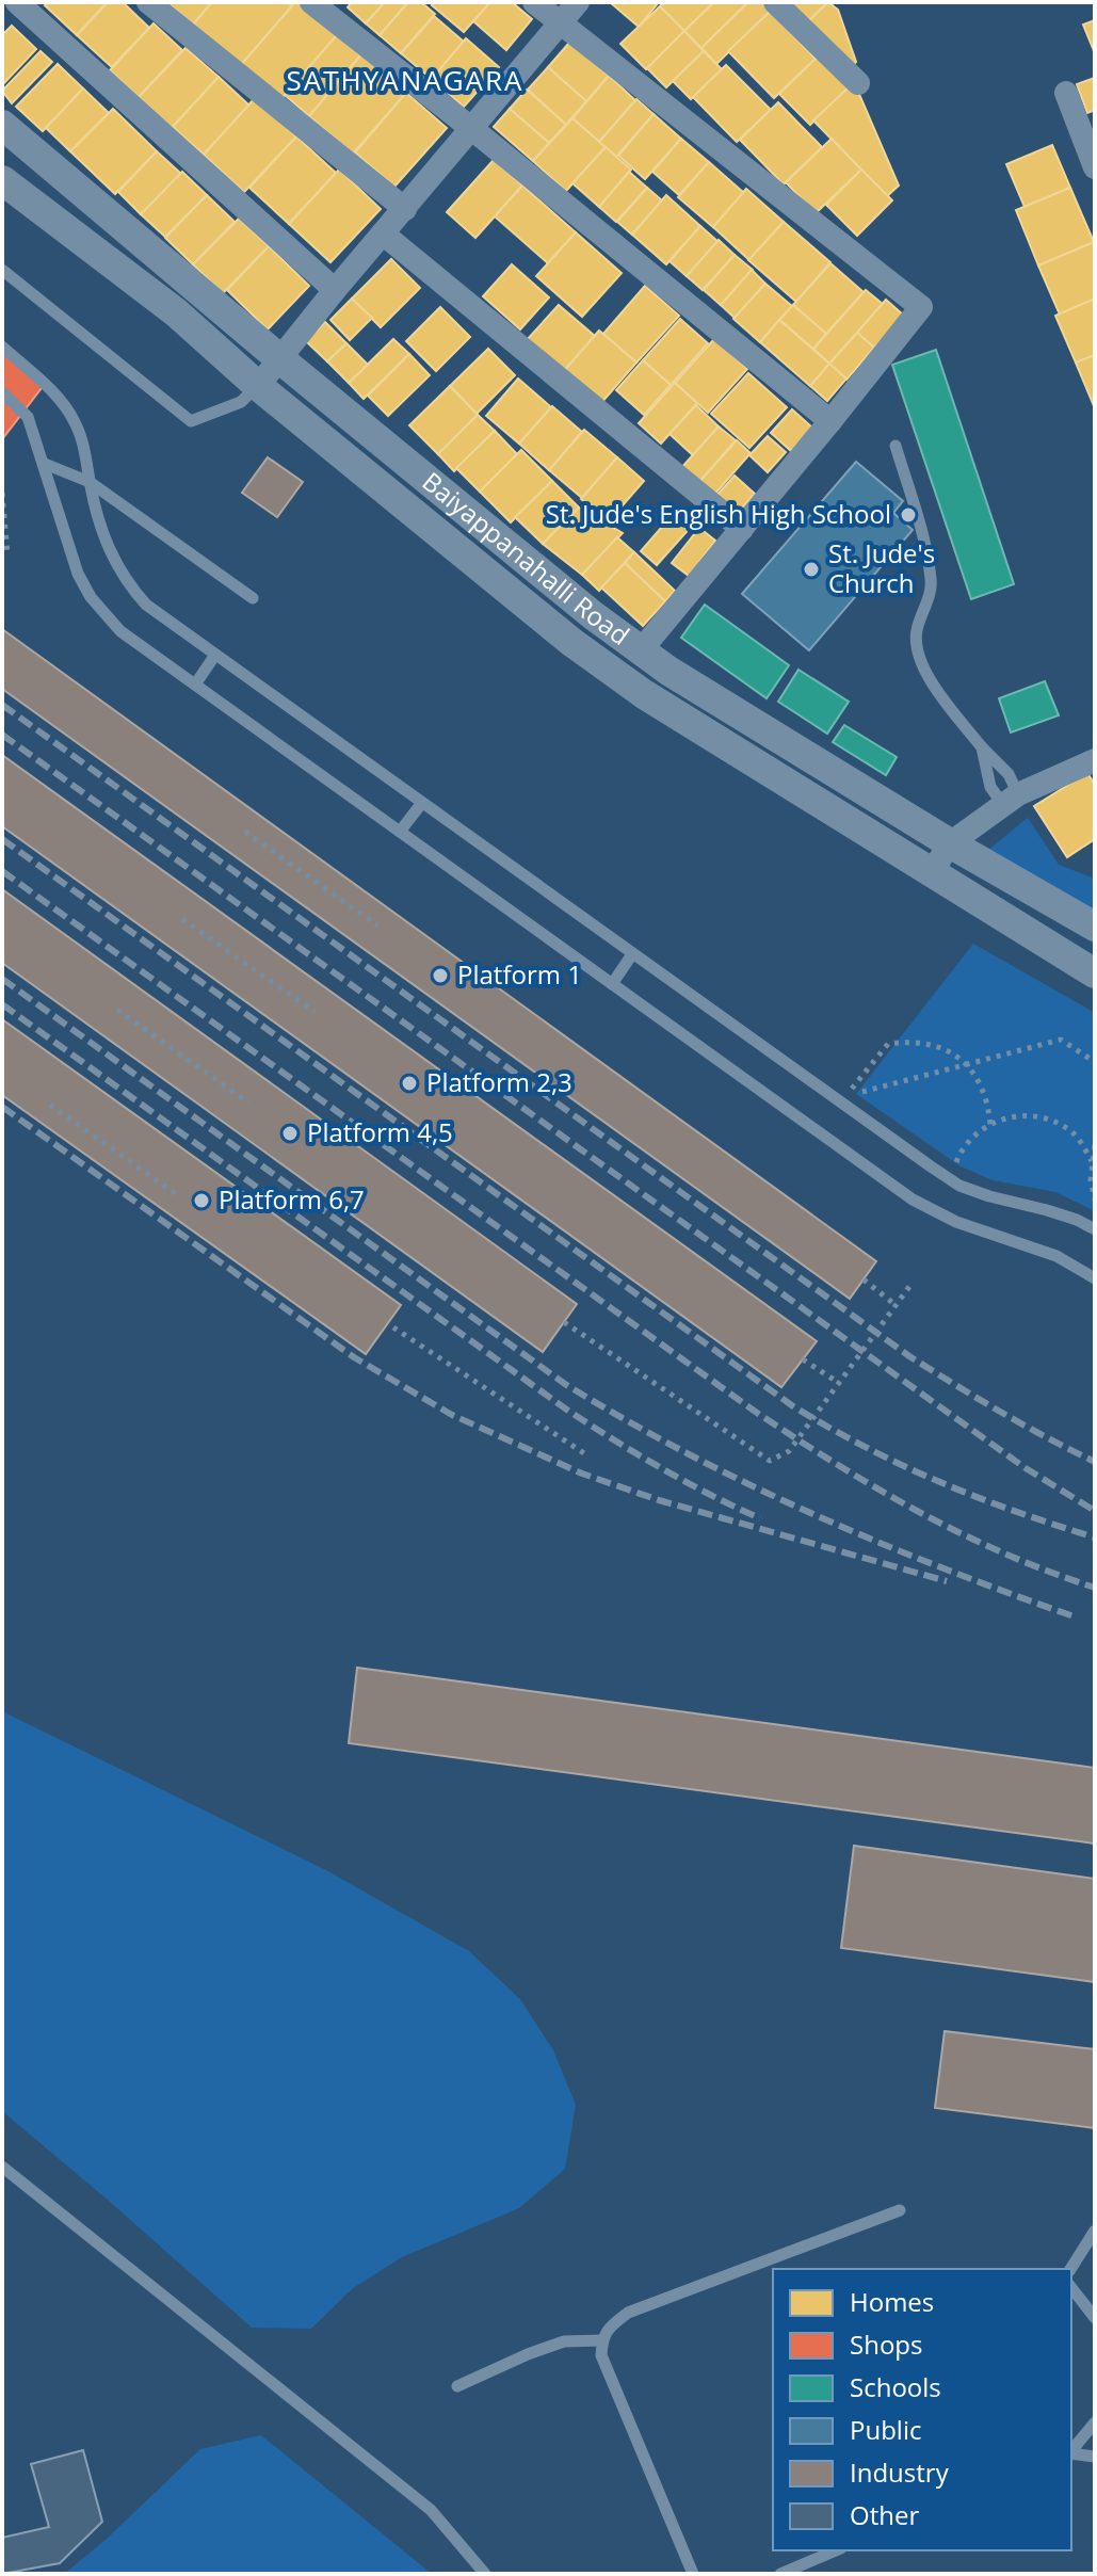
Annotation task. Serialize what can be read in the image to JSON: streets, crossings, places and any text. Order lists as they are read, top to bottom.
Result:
{
  "streets": {
    "street": ["Baiyappanahalli Road"]
  },
  "districts": ["SATHYANAGARA"],
  "places": [
    "St. Jude's English High School",
    "St. Jude's Church",
    "Platform 1",
    "Platform 2,3",
    "Platform 4,5",
    "Platform 6,7"
  ],
  "legend": [
    "Homes",
    "Shops",
    "Schools",
    "Public",
    "Industry",
    "Other"
  ]
}
